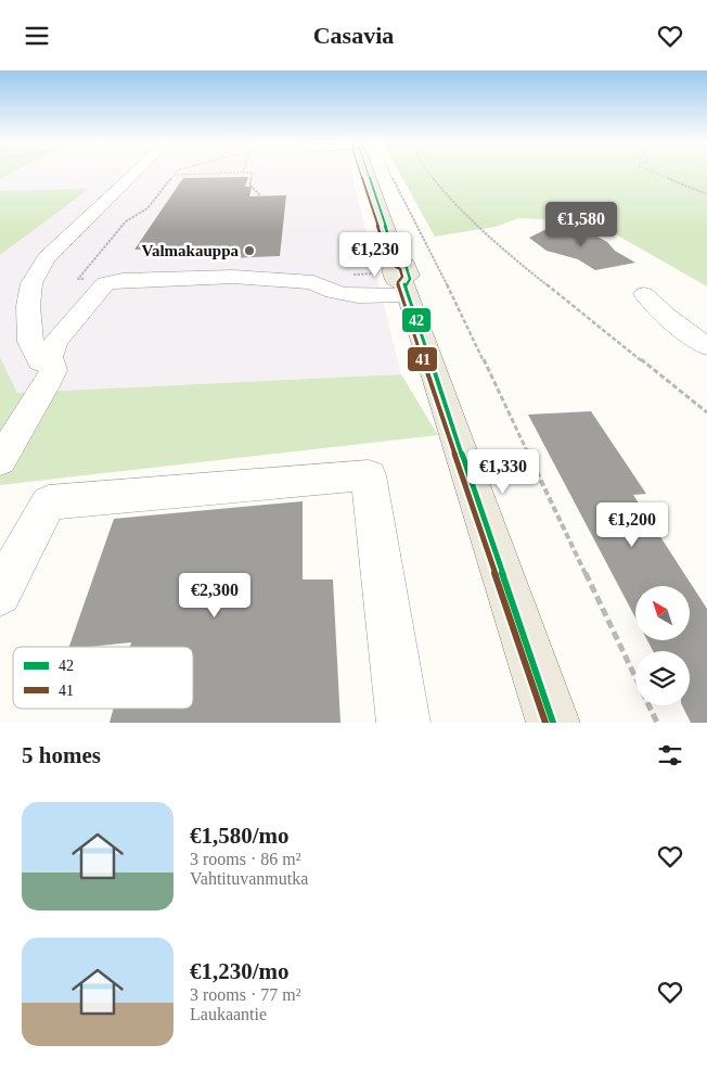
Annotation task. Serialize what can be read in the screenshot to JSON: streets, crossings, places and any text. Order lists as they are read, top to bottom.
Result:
{
  "places": ["Valmakauppa"],
  "lines": ["transit line 42", "transit line 41"],
  "legend": ["42", "41"],
  "north": "top left",
  "page": {
    "header": "Casavia",
    "price": [
      "€1,580",
      "€1,230",
      "€1,330",
      "€1,200",
      "€2,300"
    ],
    "heading": "5 homes",
    "list": [
      {
        "name": "€1,580/mo",
        "note": "3 rooms · 86 m² · Vahtituvanmutka"
      },
      {
        "name": "€1,230/mo",
        "note": "3 rooms · 77 m² · Laukaantie"
      }
    ]
  }
}
